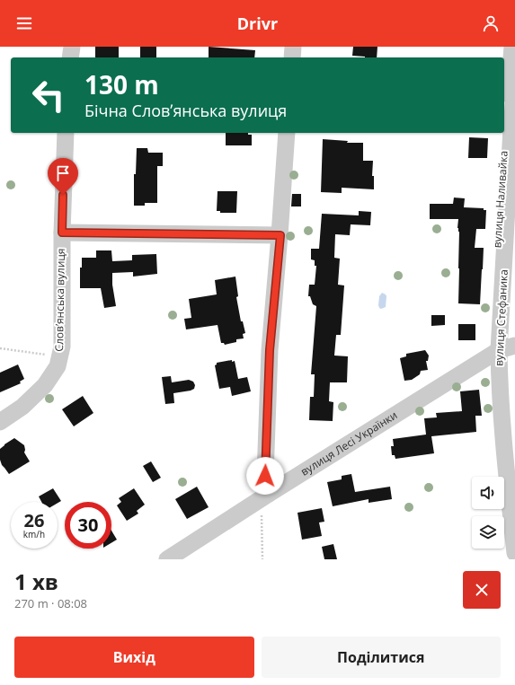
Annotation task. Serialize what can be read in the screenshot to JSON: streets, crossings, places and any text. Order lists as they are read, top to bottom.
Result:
{
  "streets": {
    "street": [
      "вулиця Наливайка",
      "Словʼянська вулиця",
      "вулиця Стефаника",
      "вулиця Лесі Українки"
    ]
  },
  "crossings": [
    ["вулиця Наливайка", "вулиця Стефаника"],
    ["вулиця Наливайка", "вулиця Лесі Українки"],
    ["вулиця Стефаника", "вулиця Лесі Українки"]
  ],
  "page": {
    "header": "Drivr",
    "turn": ["130 m", "Бічна Словʼянська вулиця"],
    "speed": "26 km/h",
    "limit": "30",
    "heading": ["1 хв", "270 m · 08:08"],
    "buttons": ["Вихід", "Поділитися"]
  }
}
